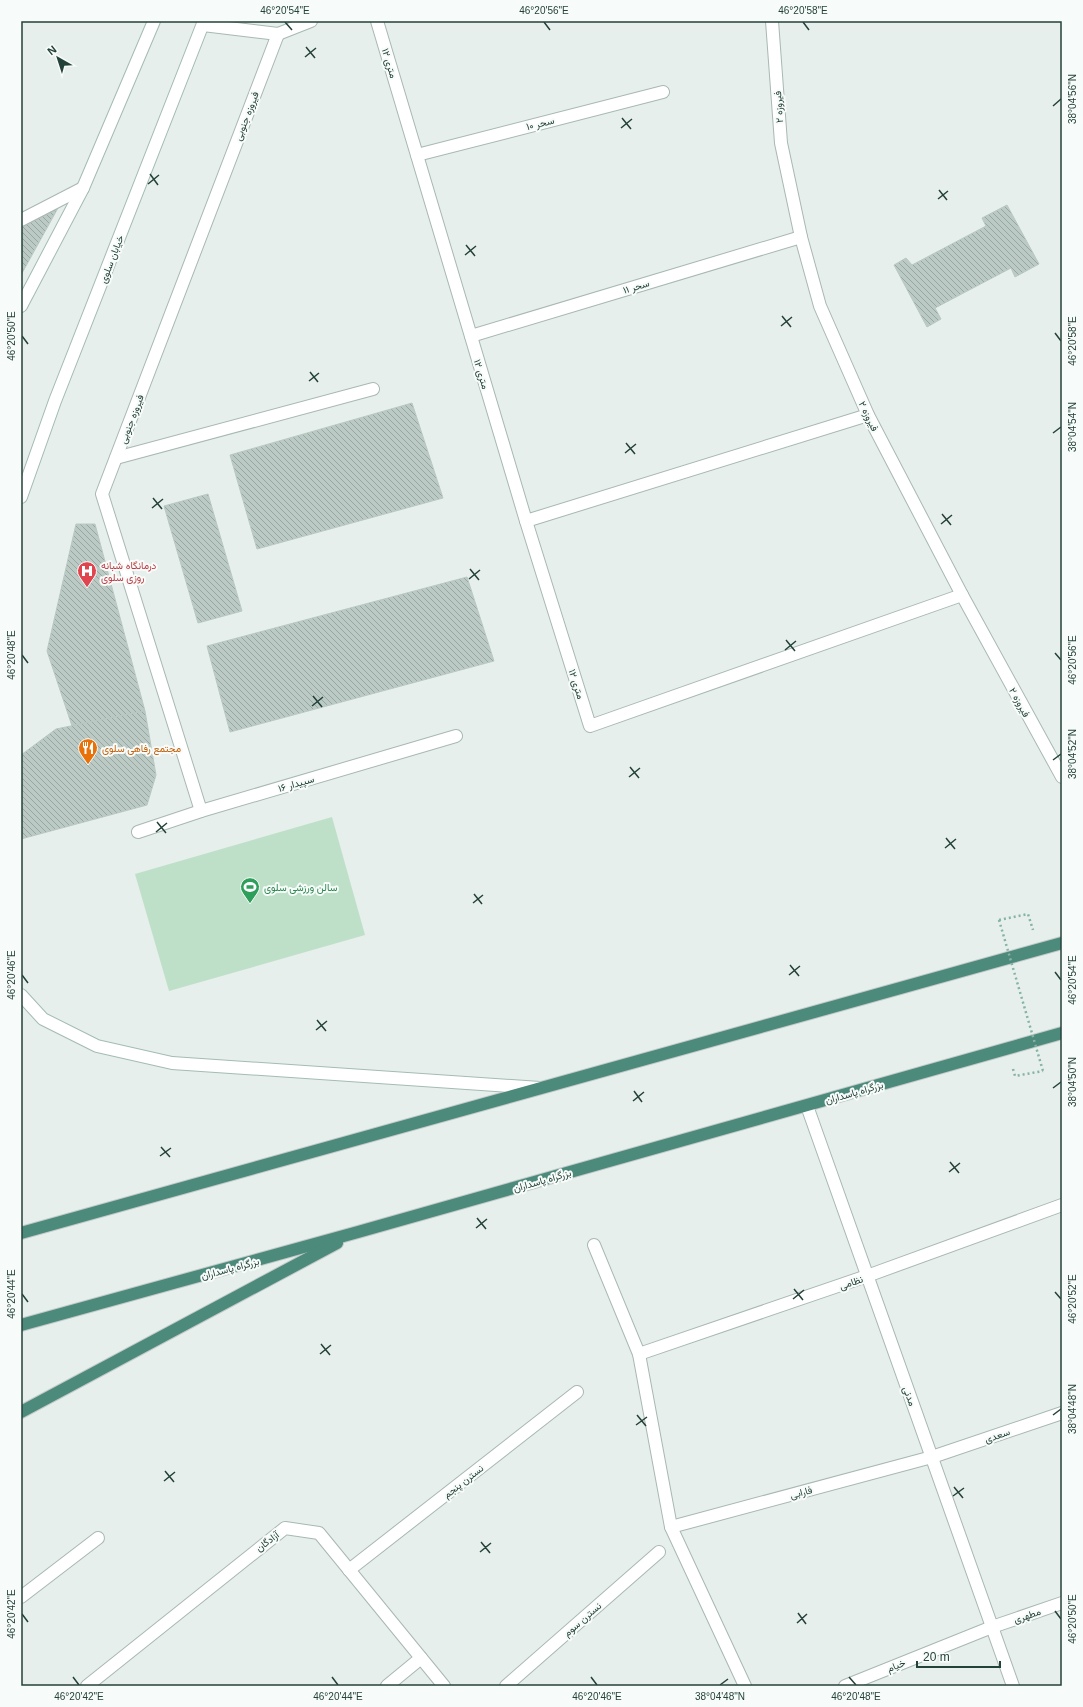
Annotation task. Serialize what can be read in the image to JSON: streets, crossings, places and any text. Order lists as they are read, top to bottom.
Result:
{
  "streets": {
    "highway": ["بزرگراه پاسداران"],
    "street": [
      "۱۲ متری",
      "فیروزه ٢",
      "فیروزه جنوبی",
      "سحر ۱۰",
      "خیابان سلوی",
      "سحر ۱۱",
      "سپیدار ۱۶",
      "نظامی",
      "مدنی",
      "سعدی",
      "نسترن پنجم",
      "فارابی",
      "آزادگان",
      "مطهری",
      "نسترن سوم",
      "خیام"
    ]
  },
  "crossings": [
    ["۱۲ متری", "فیروزه ٢"],
    ["۱۲ متری", "سحر ۱۰"],
    ["۱۲ متری", "سحر ۱۱"],
    ["فیروزه ٢", "سحر ۱۱"],
    ["فیروزه جنوبی", "سپیدار ۱۶"],
    ["بزرگراه پاسداران", "مدنی"],
    ["نظامی", "مدنی"],
    ["مدنی", "سعدی"],
    ["مدنی", "فارابی"],
    ["مدنی", "مطهری"],
    ["مدنی", "خیام"],
    ["سعدی", "فارابی"],
    ["نسترن پنجم", "آزادگان"],
    ["مطهری", "خیام"]
  ],
  "places": {
    "hospital": ["درمانگاه شبانه روزی سلوی"],
    "restaurant": ["مجتمع رفاهی سلوی"],
    "sports": ["سالن ورزشی سلوی"]
  },
  "scale_bar": "20 m",
  "north": "top left",
  "coordinates": [
    "46°20'54\"E",
    "46°20'56\"E",
    "46°20'58\"E",
    "38°04'56\"N",
    "46°20'50\"E",
    "38°04'54\"N",
    "46°20'48\"E",
    "38°04'52\"N",
    "46°20'46\"E",
    "38°04'50\"N",
    "46°20'44\"E",
    "46°20'52\"E",
    "38°04'48\"N",
    "46°20'42\"E"
  ]
}
